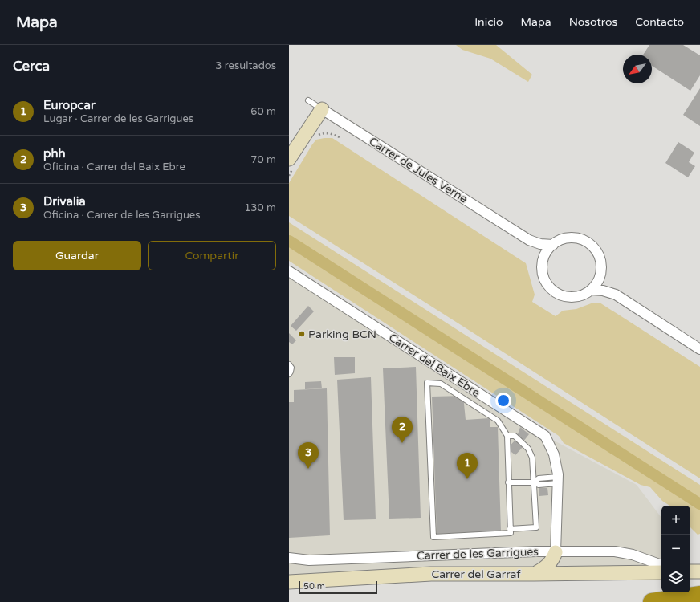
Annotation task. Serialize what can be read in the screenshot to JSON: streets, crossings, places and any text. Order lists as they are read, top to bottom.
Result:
{
  "streets": {
    "main road": ["Carrer del Garraf"],
    "street": ["Carrer de Jules Verne", "Carrer del Baix Ebre", "Carrer de les Garrigues"]
  },
  "crossings": [
    ["Carrer del Baix Ebre", "Carrer de les Garrigues"]
  ],
  "places": ["Parking BCN"],
  "scale_bar": "50 m",
  "north": "bottom left",
  "page": {
    "header": "Mapa",
    "nav": [
      "Inicio",
      "Mapa",
      "Nosotros",
      "Contacto"
    ],
    "heading": ["Cerca", "3 resultados"],
    "list": [
      {
        "mark": "1",
        "name": "Europcar",
        "note": "Lugar · Carrer de les Garrigues",
        "value": "60 m"
      },
      {
        "mark": "2",
        "name": "phh",
        "note": "Oficina · Carrer del Baix Ebre",
        "value": "70 m"
      },
      {
        "mark": "3",
        "name": "Drivalia",
        "note": "Oficina · Carrer de les Garrigues",
        "value": "130 m"
      }
    ],
    "buttons": ["Guardar", "Compartir"],
    "pins": ["2", "3", "1"],
    "map_buttons": ["+", "−"],
    "scale": "50 m"
  }
}
